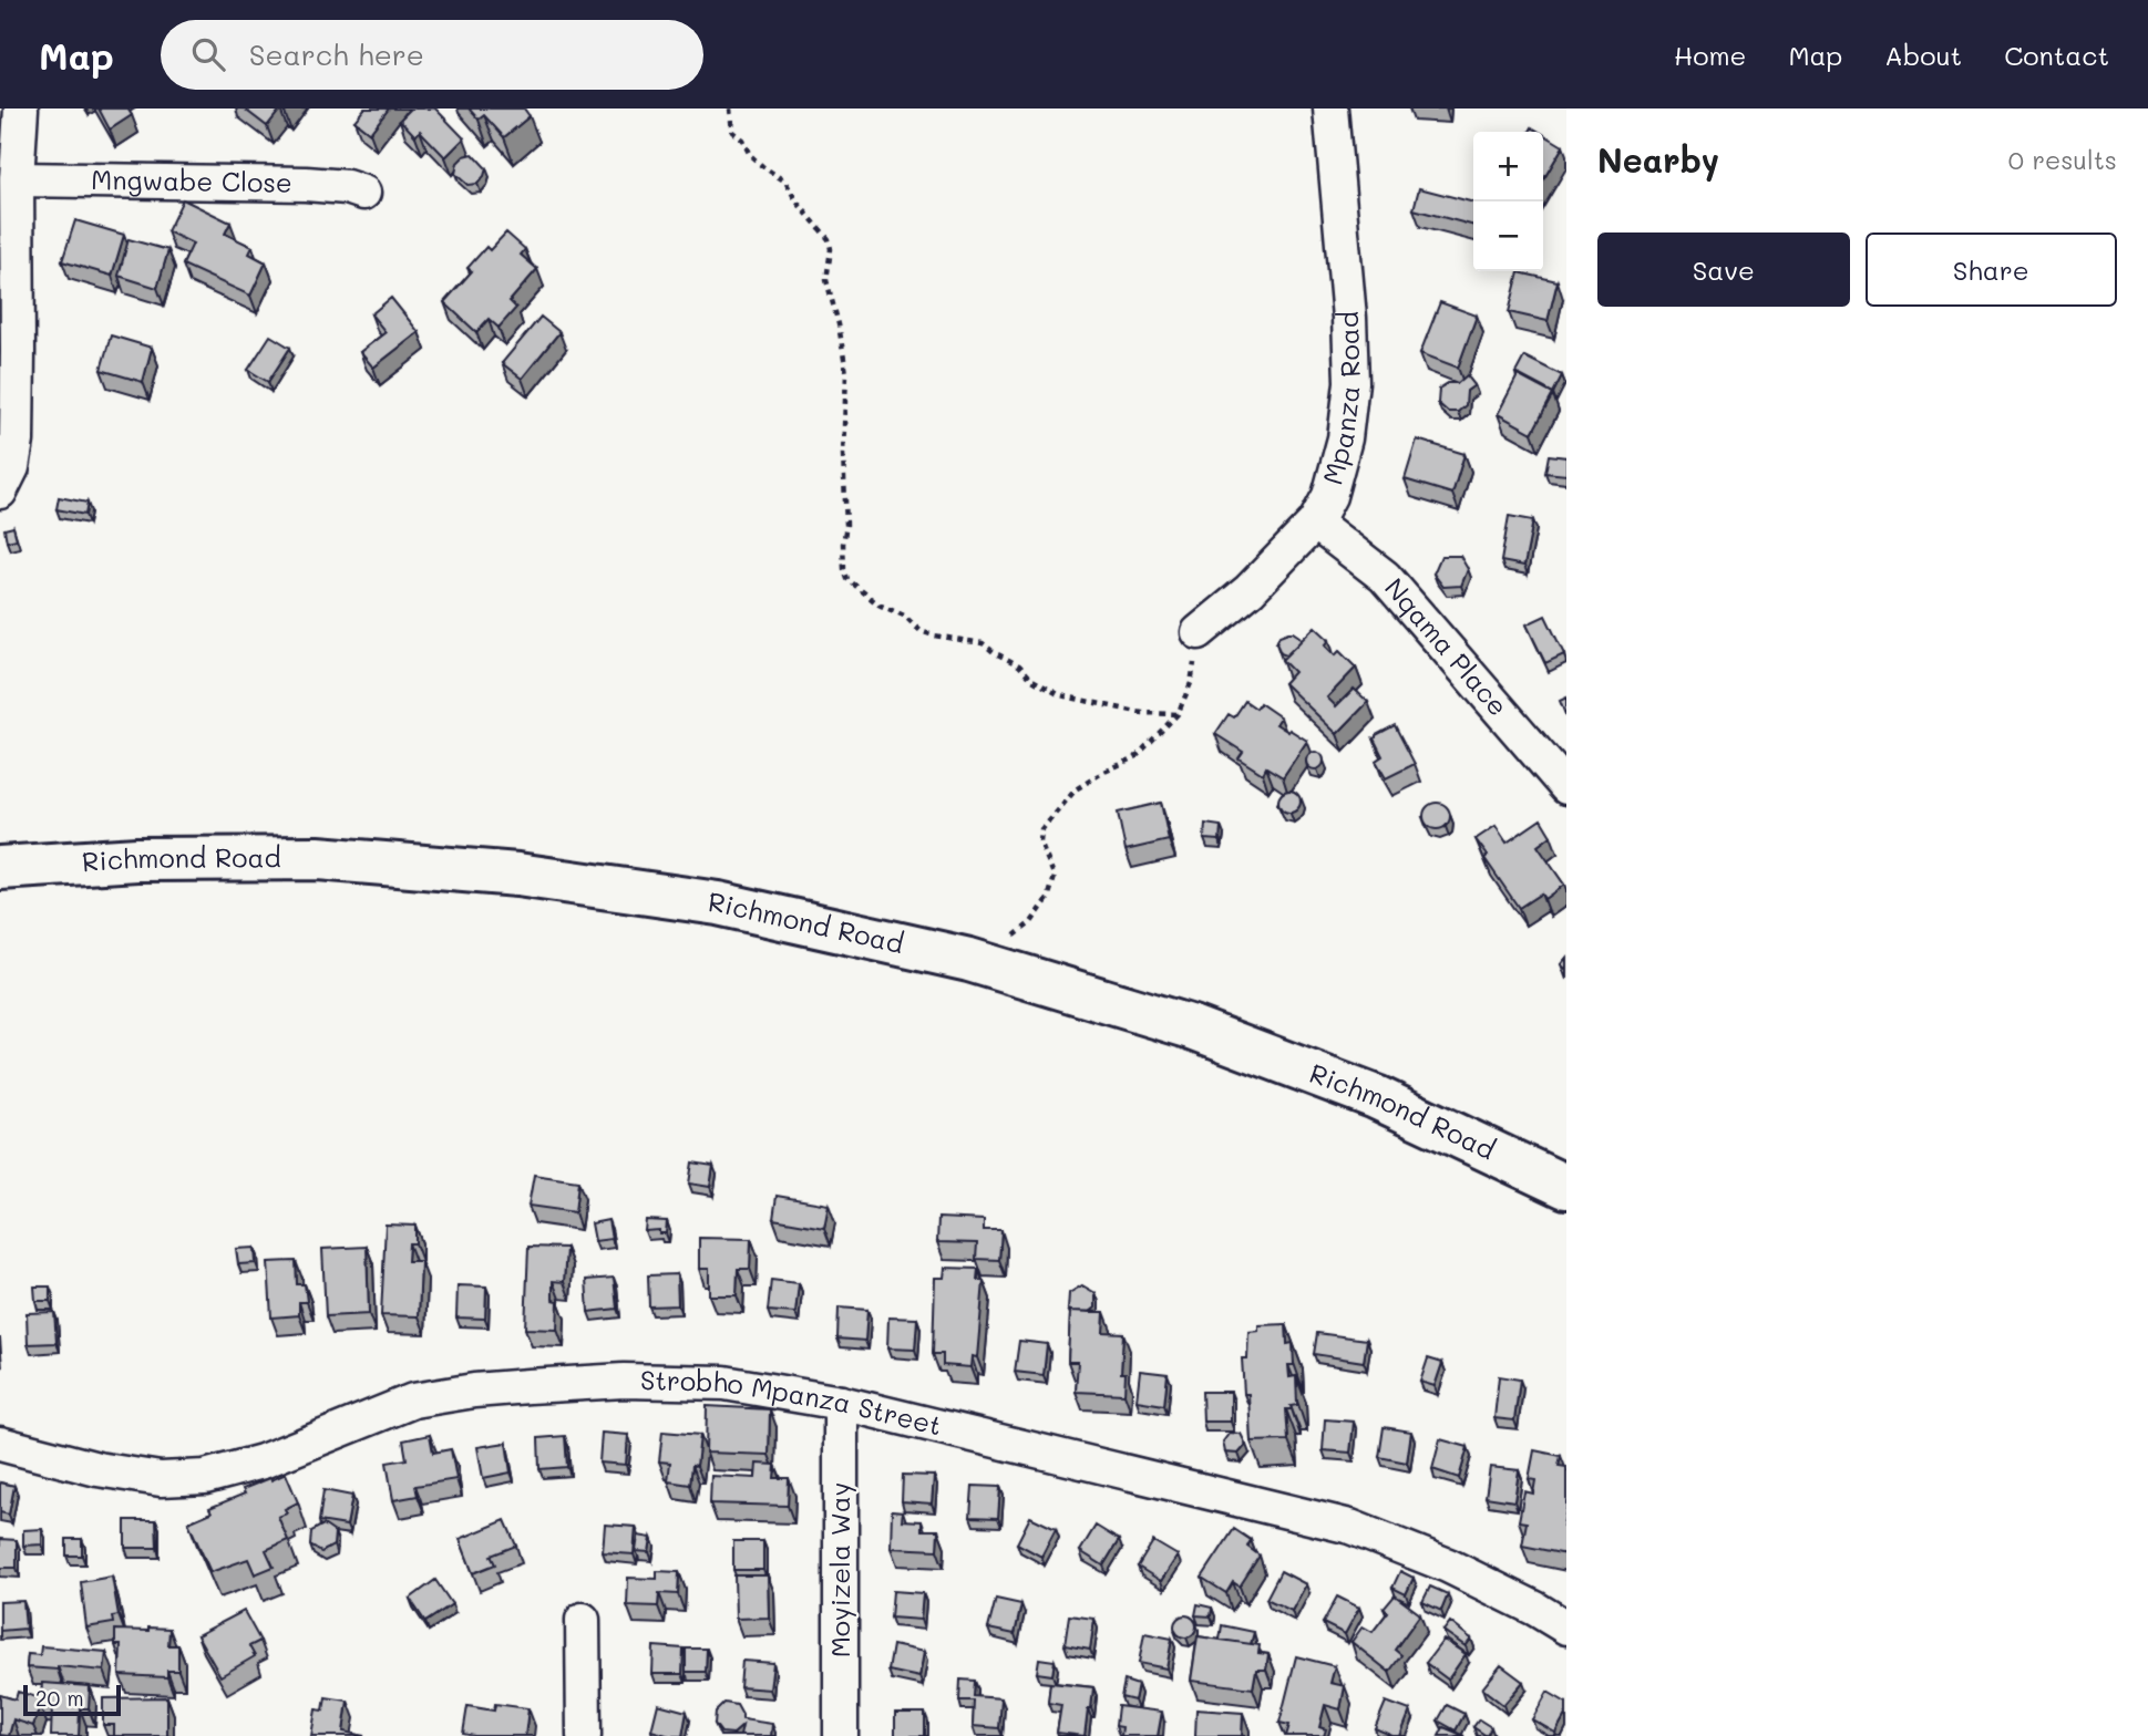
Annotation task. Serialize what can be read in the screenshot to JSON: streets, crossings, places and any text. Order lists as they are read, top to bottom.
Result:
{
  "streets": {
    "highway": ["Richmond Road"],
    "street": [
      "Mngwabe Close",
      "Mpanza Road",
      "Nqama Place",
      "Strobho Mpanza Street",
      "Moyizela Way"
    ]
  },
  "crossings": [
    ["Mpanza Road", "Nqama Place"],
    ["Strobho Mpanza Street", "Moyizela Way"]
  ],
  "scale_bar": "20 m",
  "page": {
    "header": "Map",
    "search": "Search here",
    "nav": [
      "Home",
      "Map",
      "About",
      "Contact"
    ],
    "heading": ["Nearby", "0 results"],
    "map_buttons": ["+", "−"],
    "buttons": ["Save", "Share"],
    "scale": "20 m"
  }
}
